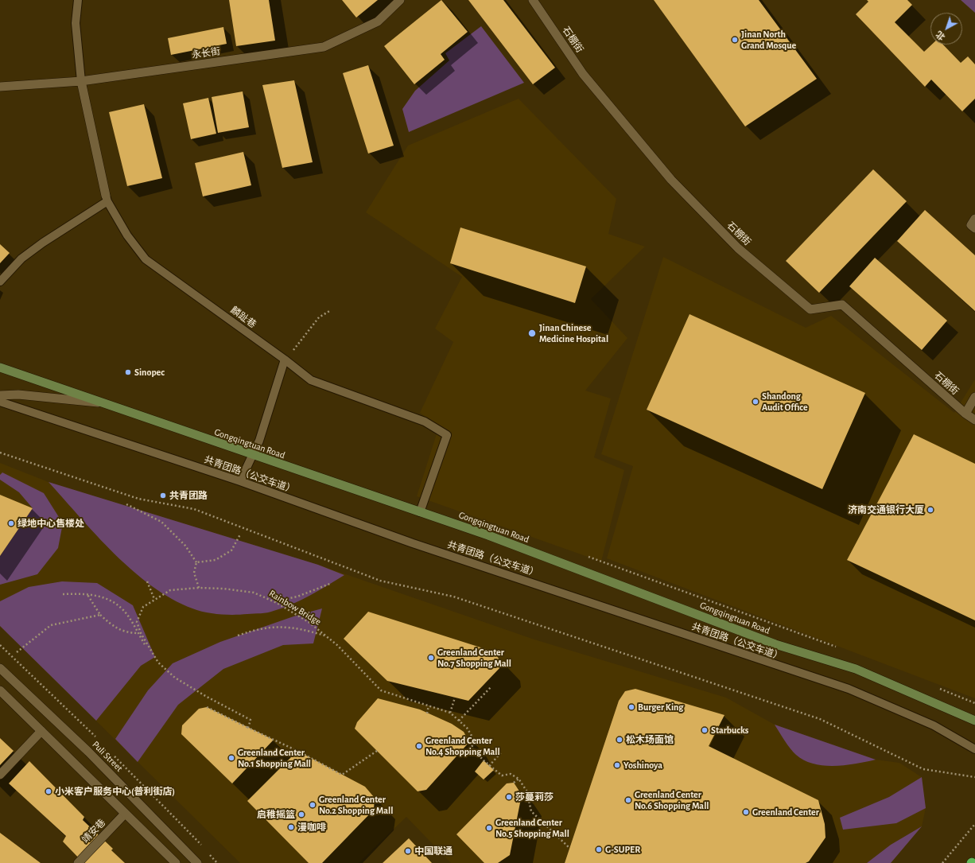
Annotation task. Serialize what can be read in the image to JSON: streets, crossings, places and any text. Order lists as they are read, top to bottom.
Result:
{
  "streets": {
    "main road": ["Gongqingtuan Road"],
    "street": [
      "石棚街",
      "永长街",
      "Puli Street",
      "靖安巷"
    ],
    "lane": ["麟趾巷", "共青团路（公交车道）"],
    "path": ["Rainbow Bridge"]
  },
  "crossings": [
    ["麟趾巷", "Gongqingtuan Road"]
  ],
  "places": [
    "Jinan North Grand Mosque",
    "Jinan Chinese Medicine Hospital",
    "Sinopec",
    "Shandong Audit Office",
    "共青团路",
    "济南交通银行大厦",
    "绿地中心售楼处",
    "Greenland Center No.7 Shopping Mall",
    "Burger King",
    "Starbucks",
    "松木场面馆",
    "Greenland Center No.4 Shopping Mall",
    "Greenland Center No.1 Shopping Mall",
    "Yoshinoya",
    "小米客户服务中心(普利街店)",
    "莎蔓莉莎",
    "Greenland Center No.6 Shopping Mall",
    "Greenland Center No.2 Shopping Mall",
    "Greenland Center",
    "启稚摇篮",
    "漫咖啡",
    "Greenland Center No.5 Shopping Mall",
    "G-SUPER",
    "中国联通"
  ],
  "north": "bottom left"
}
